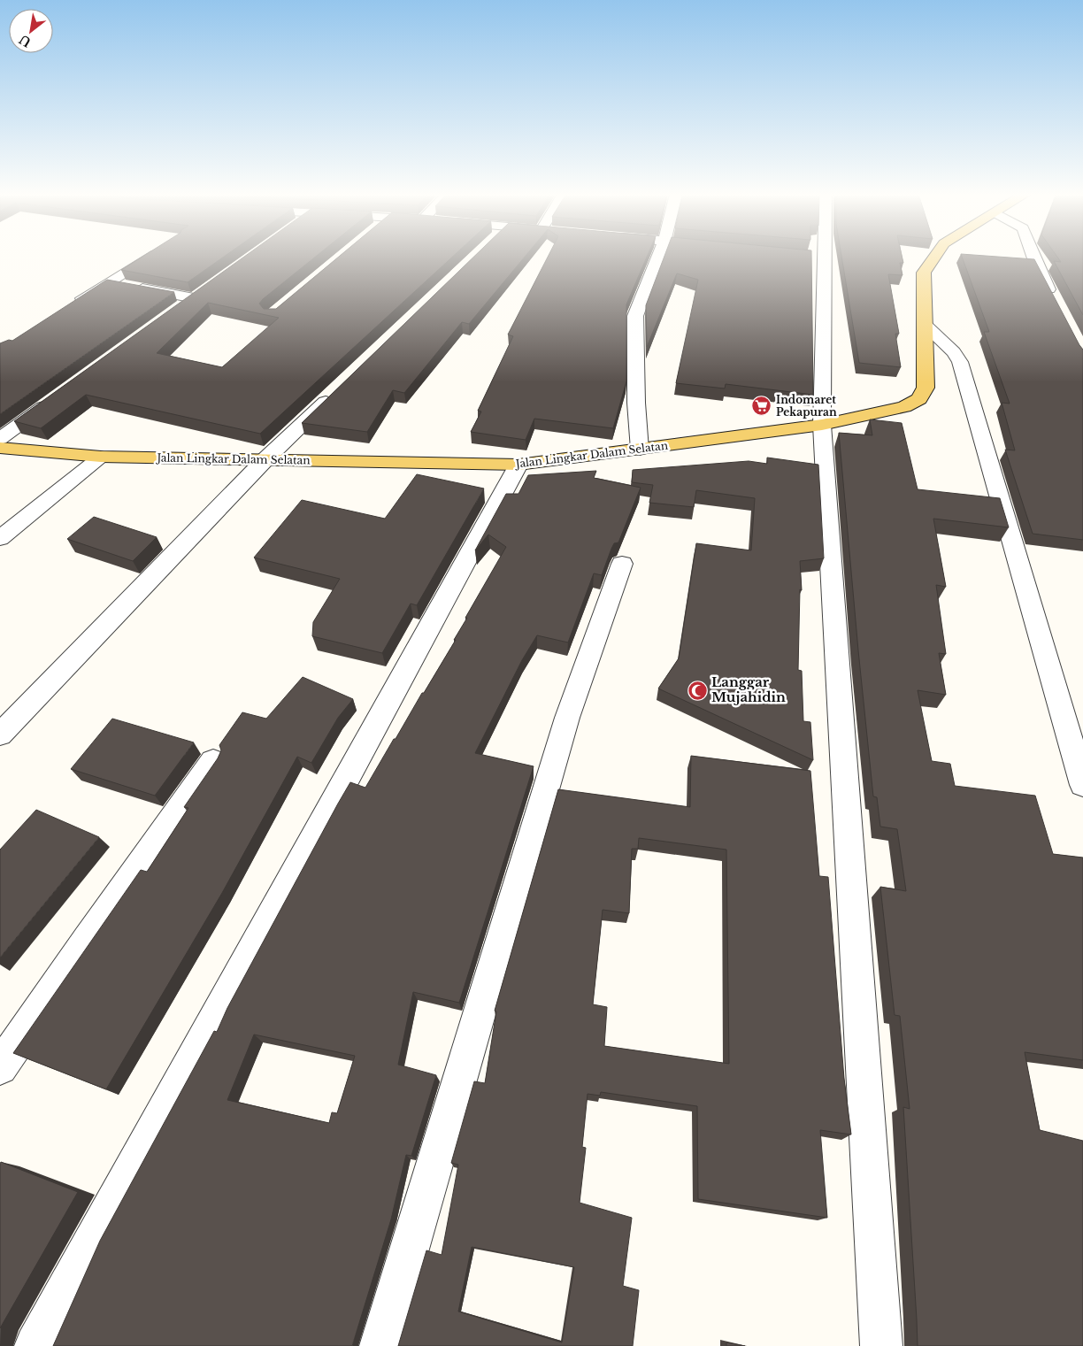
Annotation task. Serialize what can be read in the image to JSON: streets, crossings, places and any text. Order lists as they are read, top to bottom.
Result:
{
  "streets": {
    "main road": ["Jalan Lingkar Dalam Selatan"]
  },
  "places": {
    "supermarket": ["Indomaret Pekapuran"],
    "mosque": ["Langgar Mujahidin"]
  },
  "north": "bottom left"
}
